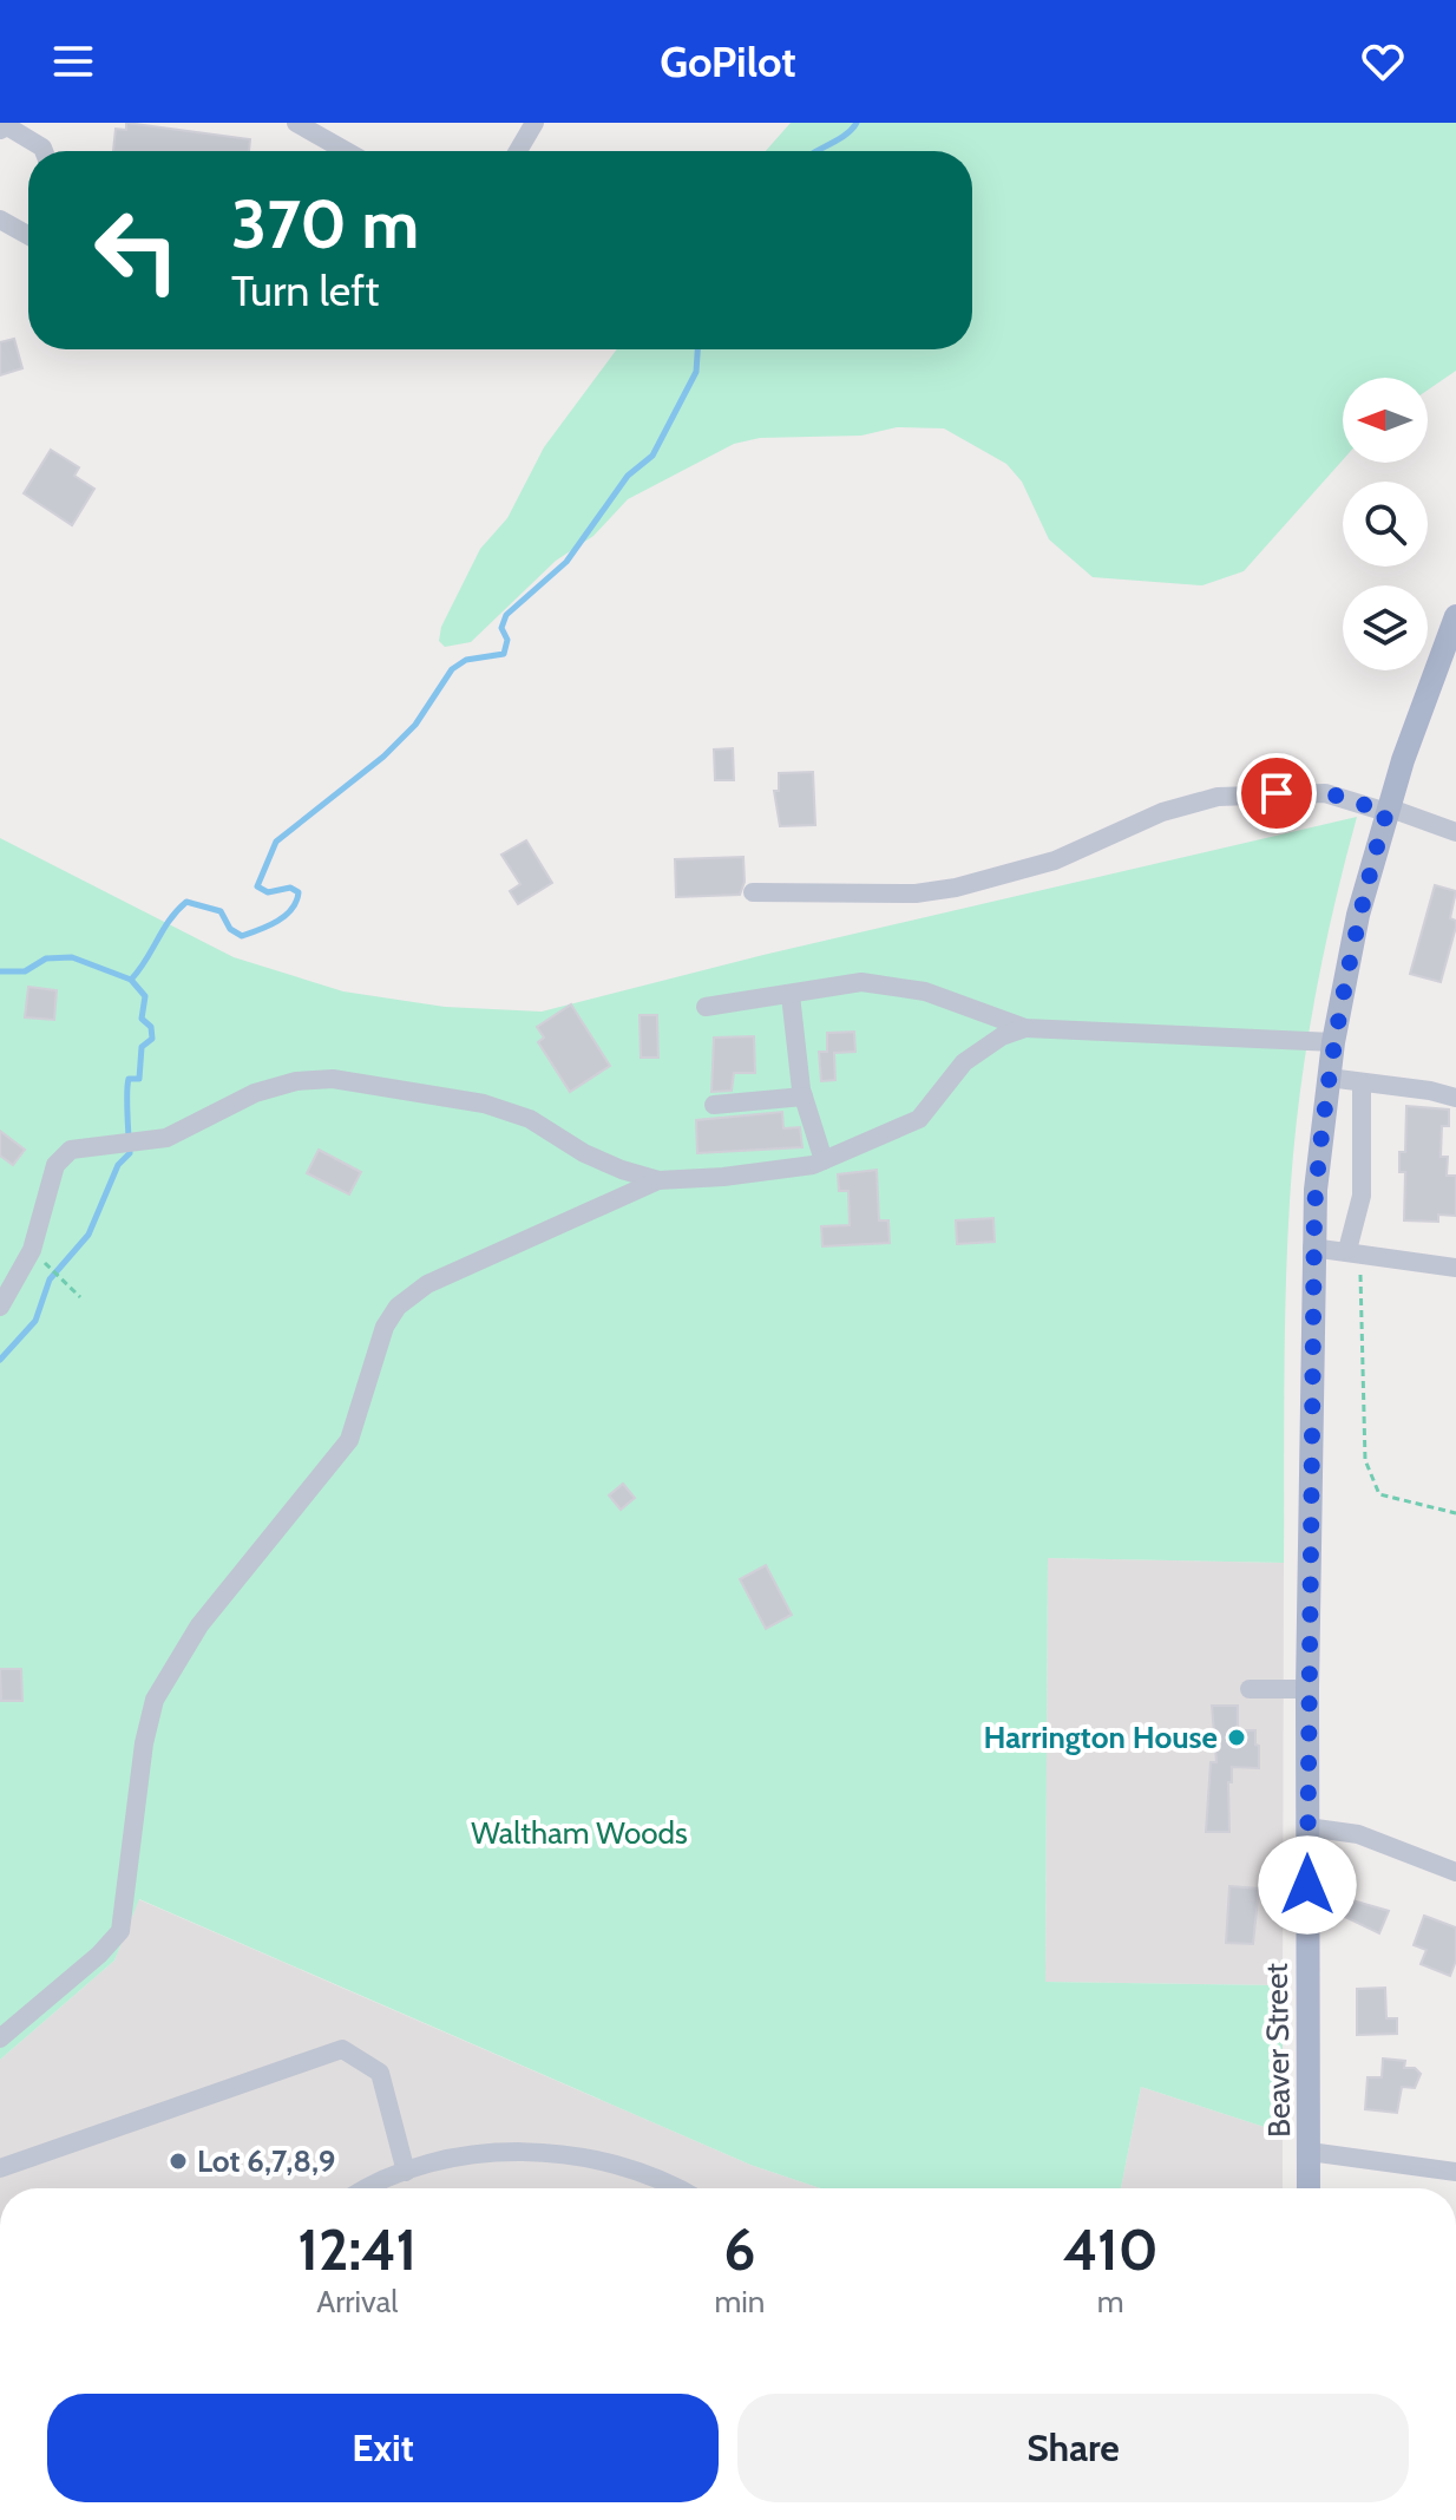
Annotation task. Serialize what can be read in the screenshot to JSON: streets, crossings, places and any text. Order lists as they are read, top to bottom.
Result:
{
  "streets": {
    "main road": ["Beaver Street"]
  },
  "parks": ["Waltham Woods"],
  "places": ["Harrington House", "Lot 6,7,8,9"],
  "north": "left",
  "page": {
    "header": "GoPilot",
    "turn": ["370 m", "Turn left"],
    "eta": [
      "12:41",
      "Arrival",
      "6",
      "min",
      "410",
      "m"
    ],
    "buttons": ["Exit", "Share"]
  }
}
